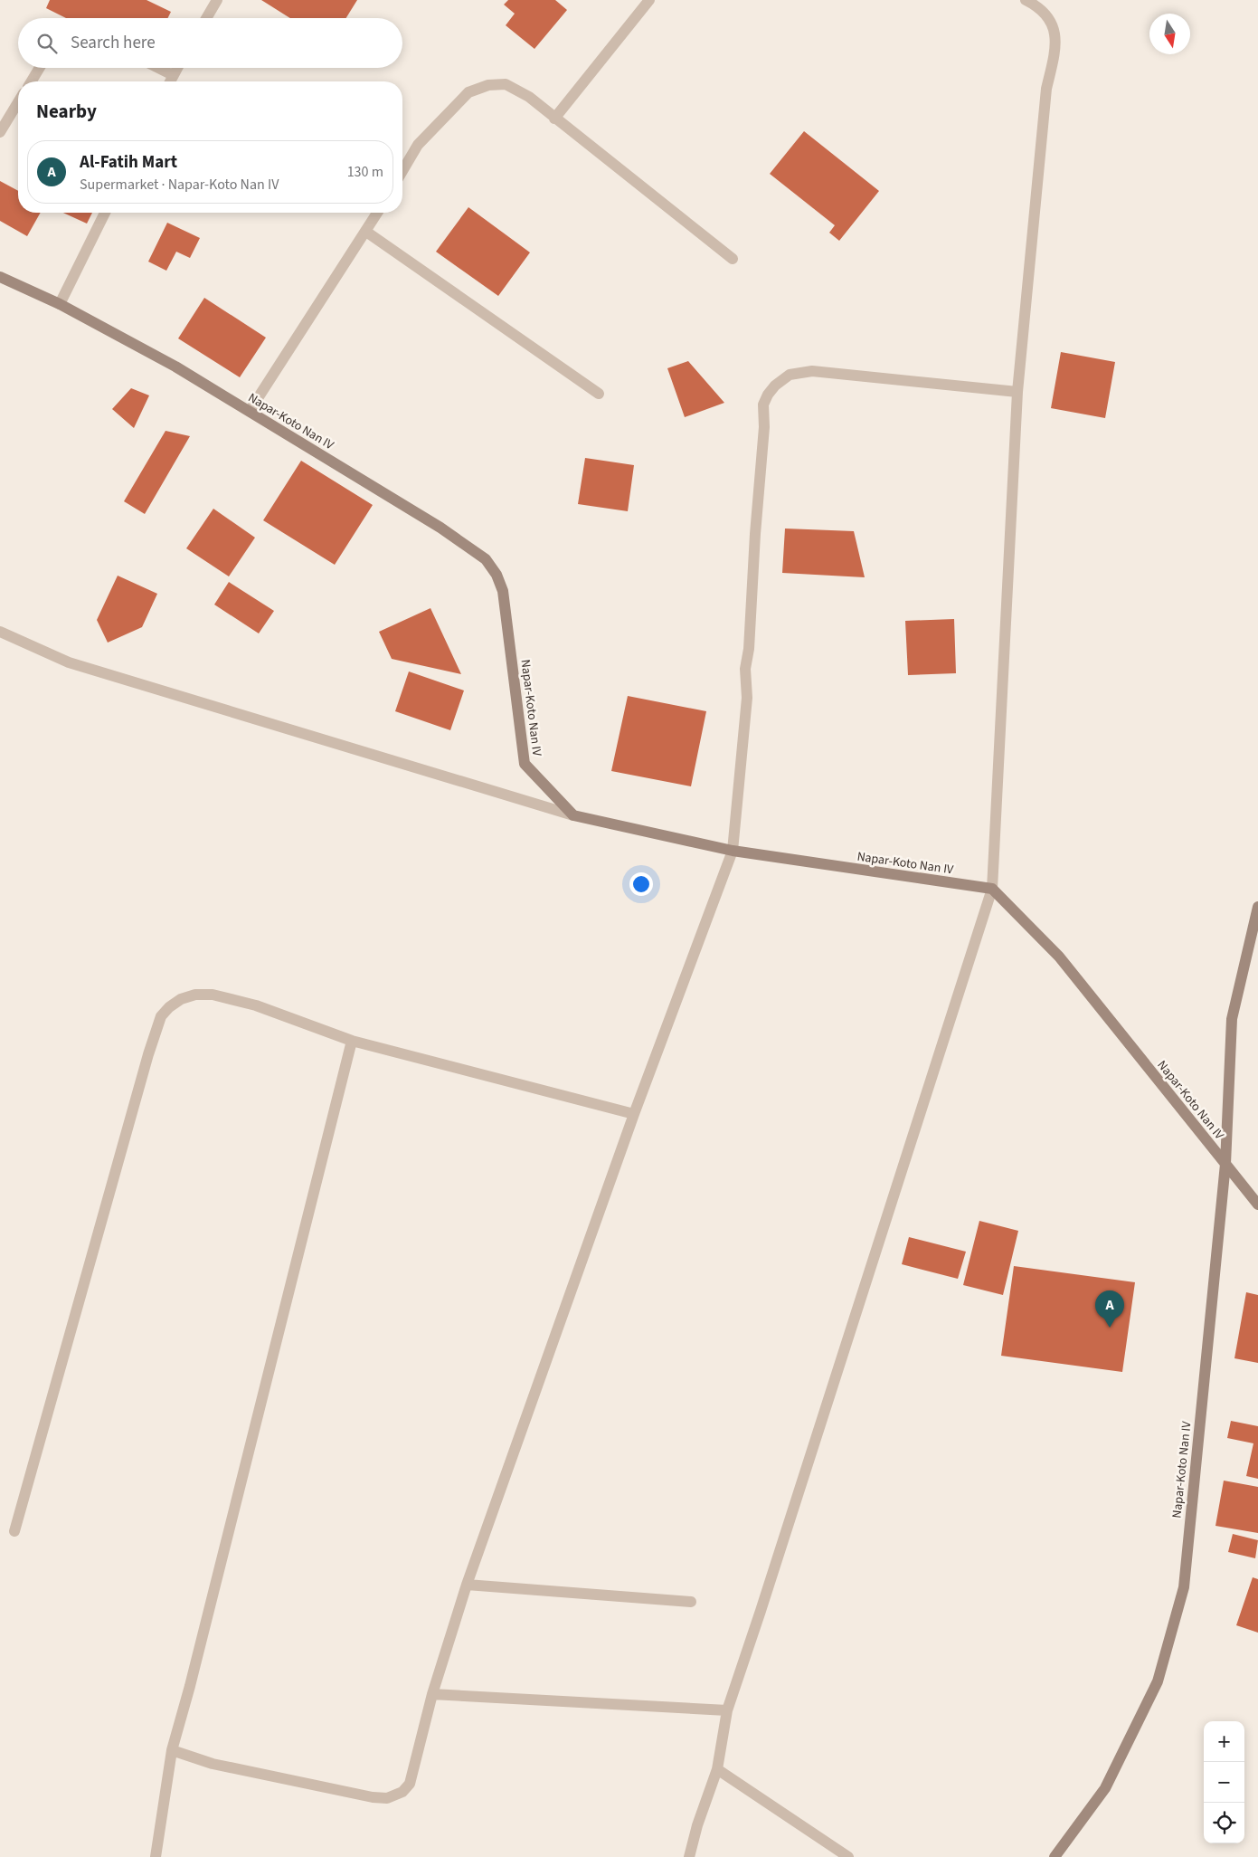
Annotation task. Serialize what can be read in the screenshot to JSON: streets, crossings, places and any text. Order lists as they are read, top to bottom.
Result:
{
  "streets": {
    "street": ["Napar-Koto Nan IV"]
  },
  "north": "bottom",
  "page": {
    "search": "Search here",
    "heading": "Nearby",
    "list": [
      {
        "mark": "A",
        "name": "Al-Fatih Mart",
        "note": "Supermarket · Napar-Koto Nan IV",
        "value": "130 m"
      }
    ],
    "pins": "A",
    "map_buttons": ["+", "−"]
  }
}
